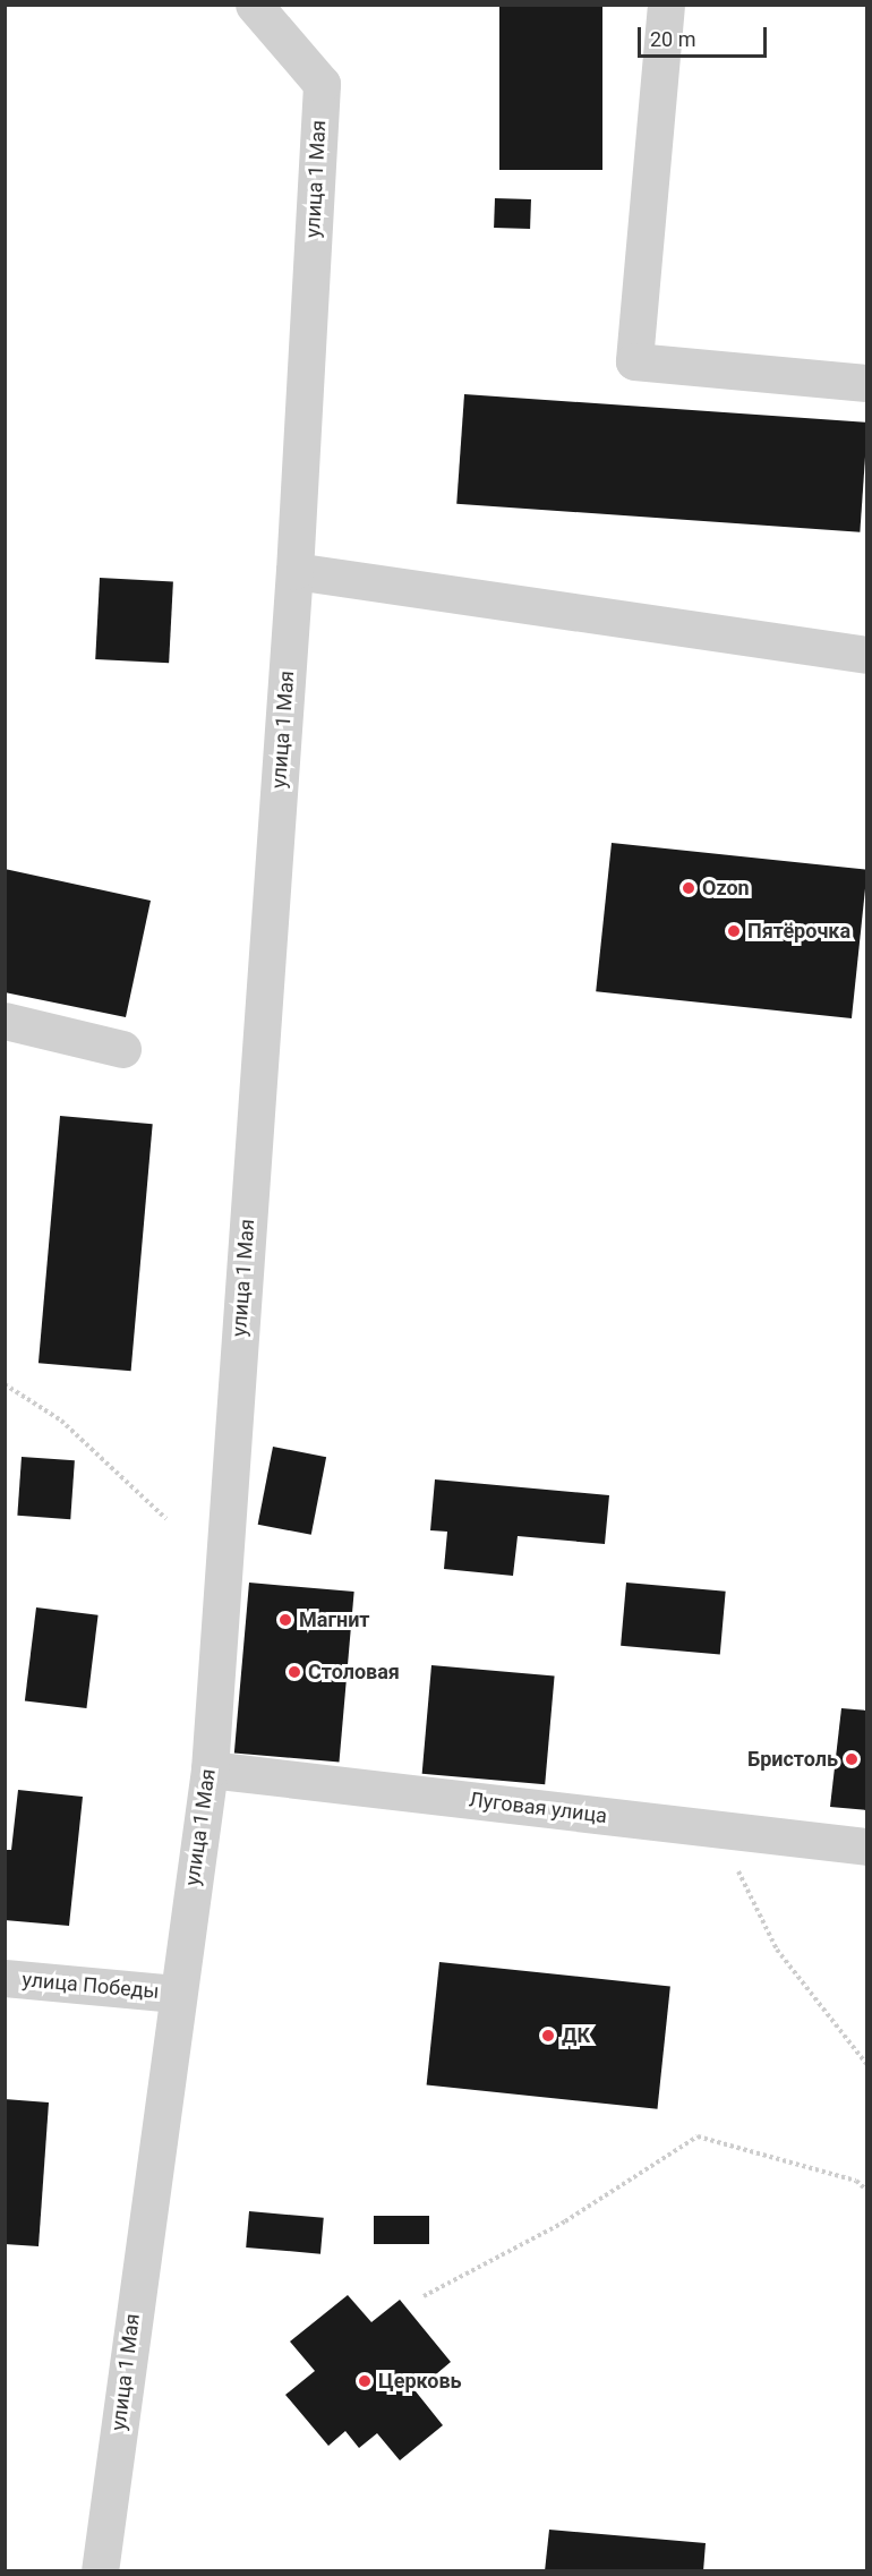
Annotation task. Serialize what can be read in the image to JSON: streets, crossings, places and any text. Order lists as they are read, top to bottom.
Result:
{
  "streets": {
    "street": ["улица 1 Мая", "Луговая улица", "улица Победы"]
  },
  "crossings": [
    ["улица 1 Мая", "Луговая улица"],
    ["улица 1 Мая", "улица Победы"]
  ],
  "places": [
    "Ozon",
    "Пятёрочка",
    "Магнит",
    "Столовая",
    "Бристоль",
    "ДК",
    "Церковь"
  ],
  "scale_bar": "20 m"
}
